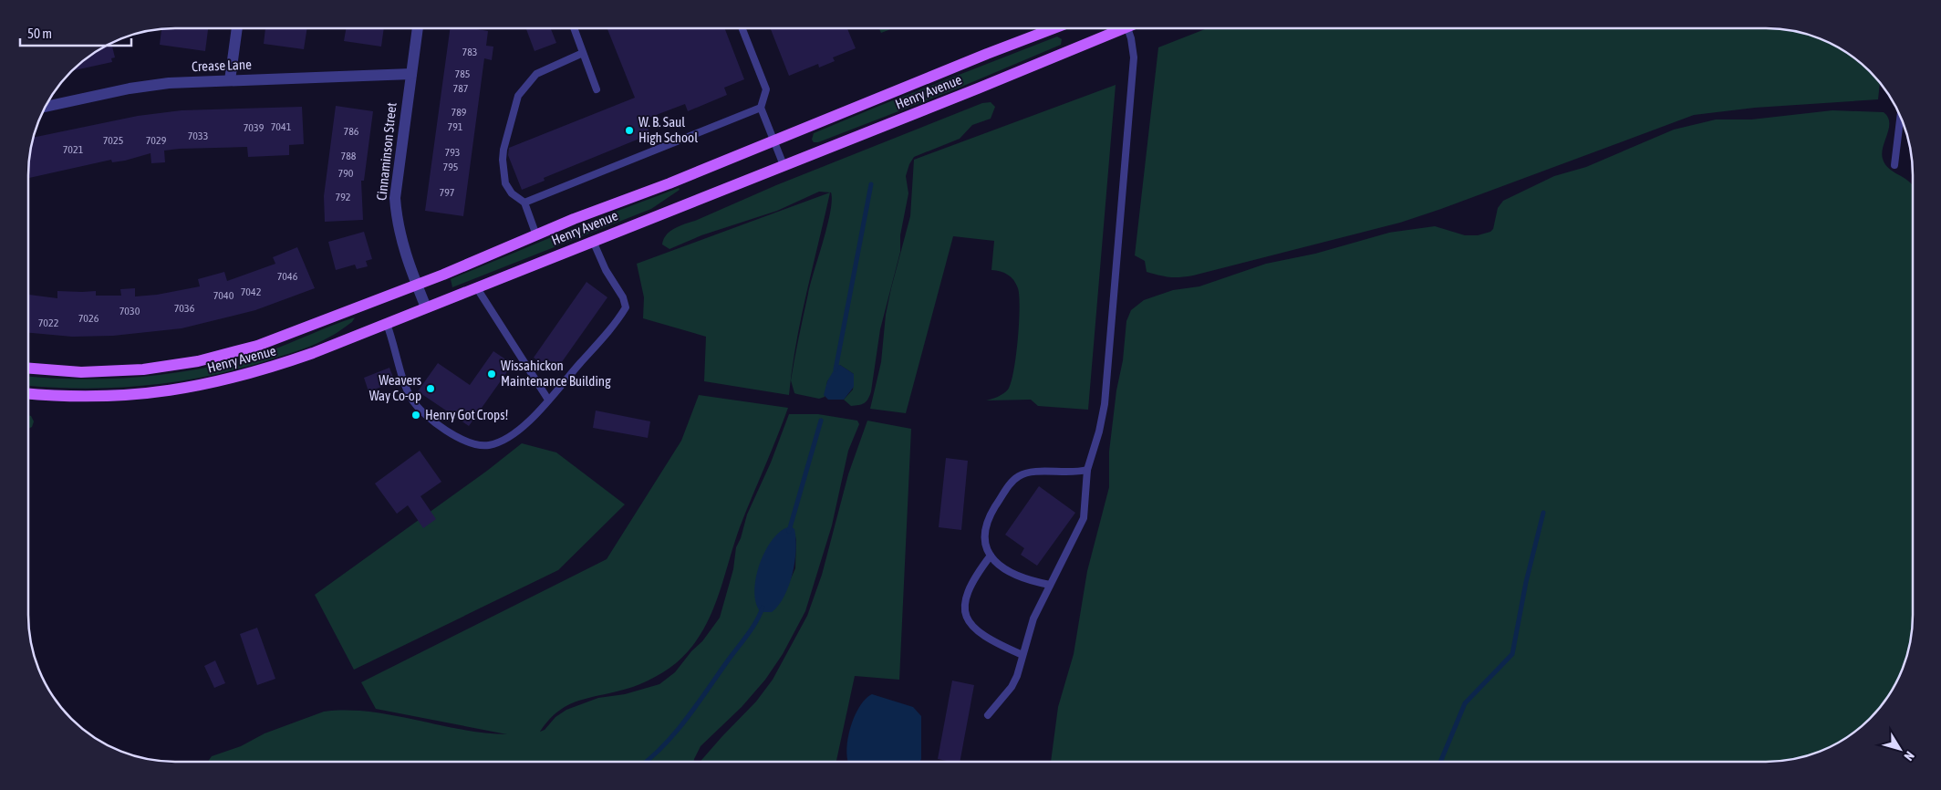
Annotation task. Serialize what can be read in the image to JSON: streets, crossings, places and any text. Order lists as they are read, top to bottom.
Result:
{
  "streets": {
    "main road": ["Henry Avenue"],
    "street": ["Crease Lane", "Cinnaminson Street"]
  },
  "crossings": [
    ["Crease Lane", "Cinnaminson Street"],
    ["Henry Avenue", "Cinnaminson Street"]
  ],
  "places": [
    "W. B. Saul High School",
    "Wissahickon Maintenance Building",
    "Weavers Way Co-op",
    "Henry Got Crops!"
  ],
  "house_numbers": [
    "783",
    "785",
    "787",
    "789",
    "7041",
    "791",
    "7039",
    "786",
    "7033",
    "7025",
    "7029",
    "7021",
    "793",
    "788",
    "795",
    "790",
    "797",
    "792",
    "7046",
    "7042",
    "7040",
    "7036",
    "7030",
    "7026",
    "7022"
  ],
  "scale_bar": "50 m",
  "north": "bottom right"
}
